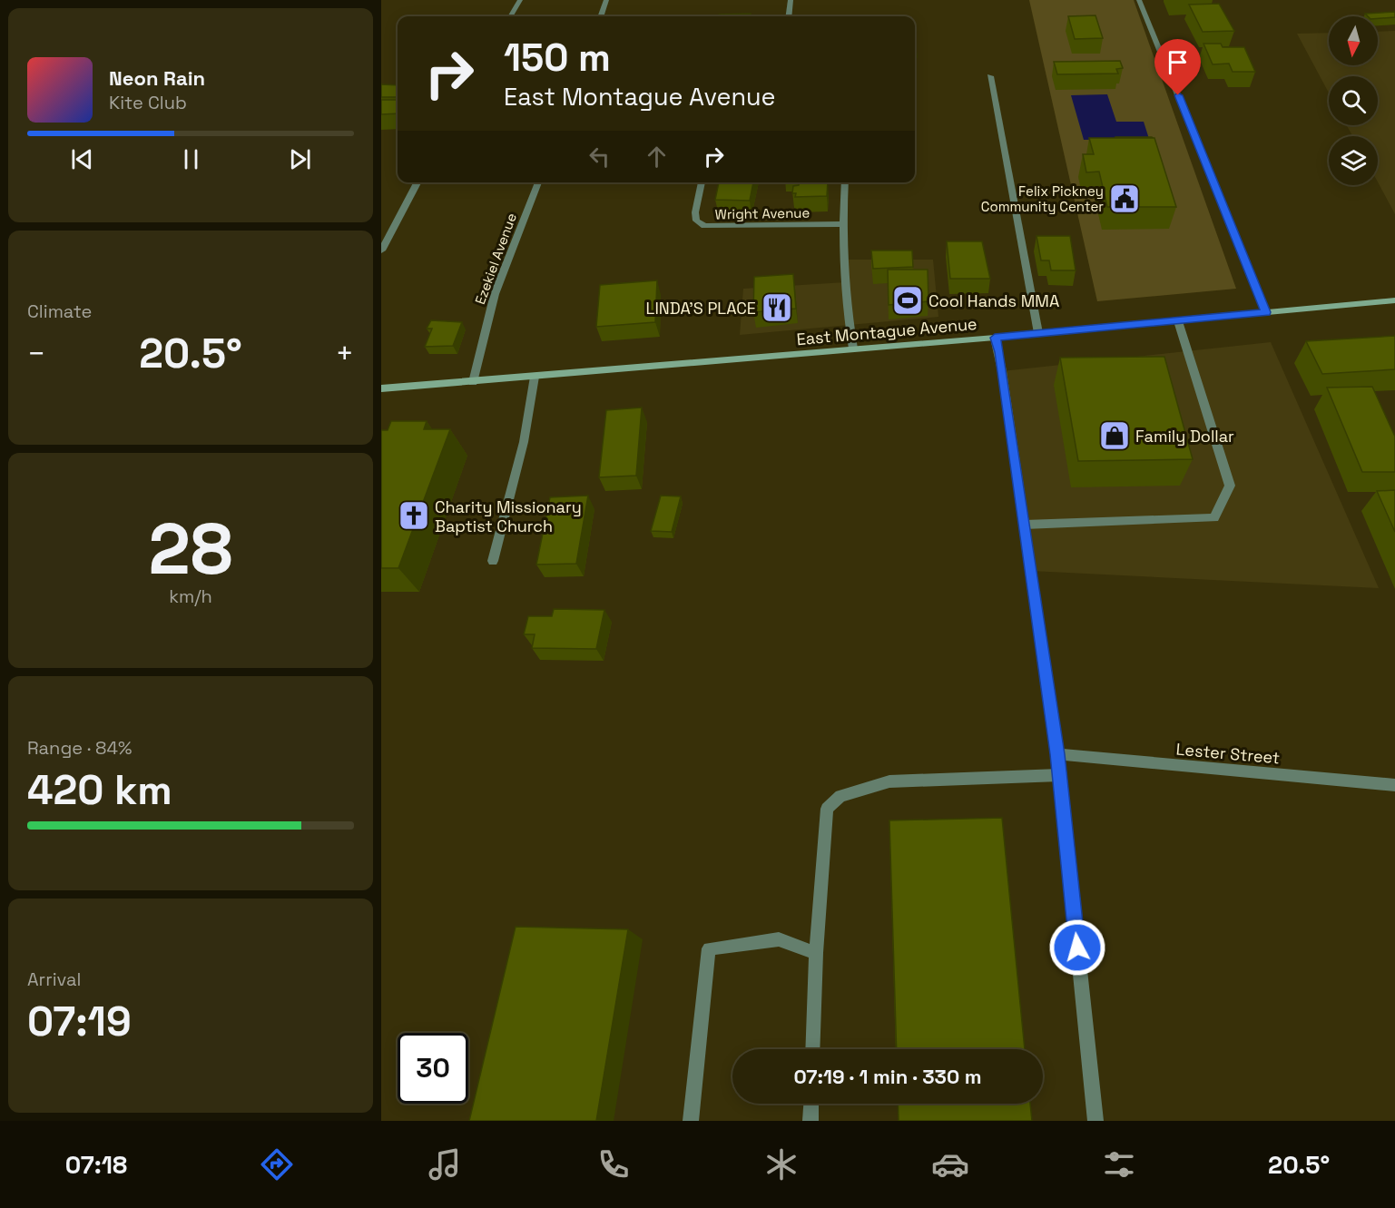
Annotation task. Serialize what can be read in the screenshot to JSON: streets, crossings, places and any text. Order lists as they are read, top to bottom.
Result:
{
  "streets": {
    "main road": ["East Montague Avenue"],
    "street": ["Wright Avenue", "Ezekiel Avenue", "Lester Street"]
  },
  "crossings": [
    ["Ezekiel Avenue", "East Montague Avenue"]
  ],
  "places": {
    "public building": ["Felix Pickney Community Center"],
    "sports": ["Cool Hands MMA"],
    "restaurant": ["LINDA'S PLACE"],
    "shop": ["Family Dollar"],
    "church": ["Charity Missionary Baptist Church"]
  },
  "north": "bottom",
  "page": {
    "turn": ["150 m", "East Montague Avenue"],
    "song": ["Neon Rain", "Kite Club"],
    "tile": [
      "Climate",
      ["28", "km/h"],
      ["Range · 84%", "420 km"],
      ["Arrival", "07:19"]
    ],
    "heat": ["−", "20.5°", "+"],
    "limit": "30",
    "trip": "07:19 · 1 min · 330 m",
    "tabs": ["07:18", "20.5°"]
  }
}
